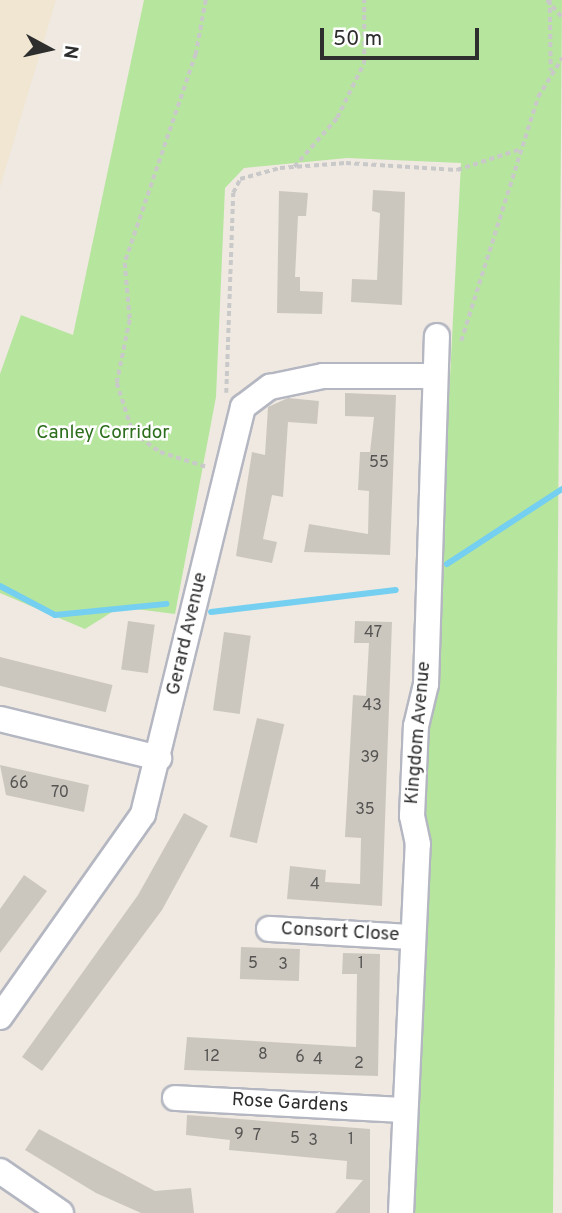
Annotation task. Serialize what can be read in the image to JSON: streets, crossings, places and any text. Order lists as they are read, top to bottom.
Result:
{
  "streets": {
    "street": [
      "Gerard Avenue",
      "Kingdom Avenue",
      "Consort Close",
      "Rose Gardens"
    ]
  },
  "crossings": [
    ["Gerard Avenue", "Kingdom Avenue"],
    ["Kingdom Avenue", "Consort Close"],
    ["Kingdom Avenue", "Rose Gardens"]
  ],
  "parks": ["Canley Corridor"],
  "house_numbers": [
    "55",
    "47",
    "43",
    "39",
    "66",
    "70",
    "35",
    "4",
    "5",
    "1",
    "3",
    "8",
    "12",
    "6",
    "4",
    "2",
    "9",
    "7",
    "5",
    "1",
    "3"
  ],
  "scale_bar": "50 m",
  "north": "right"
}
